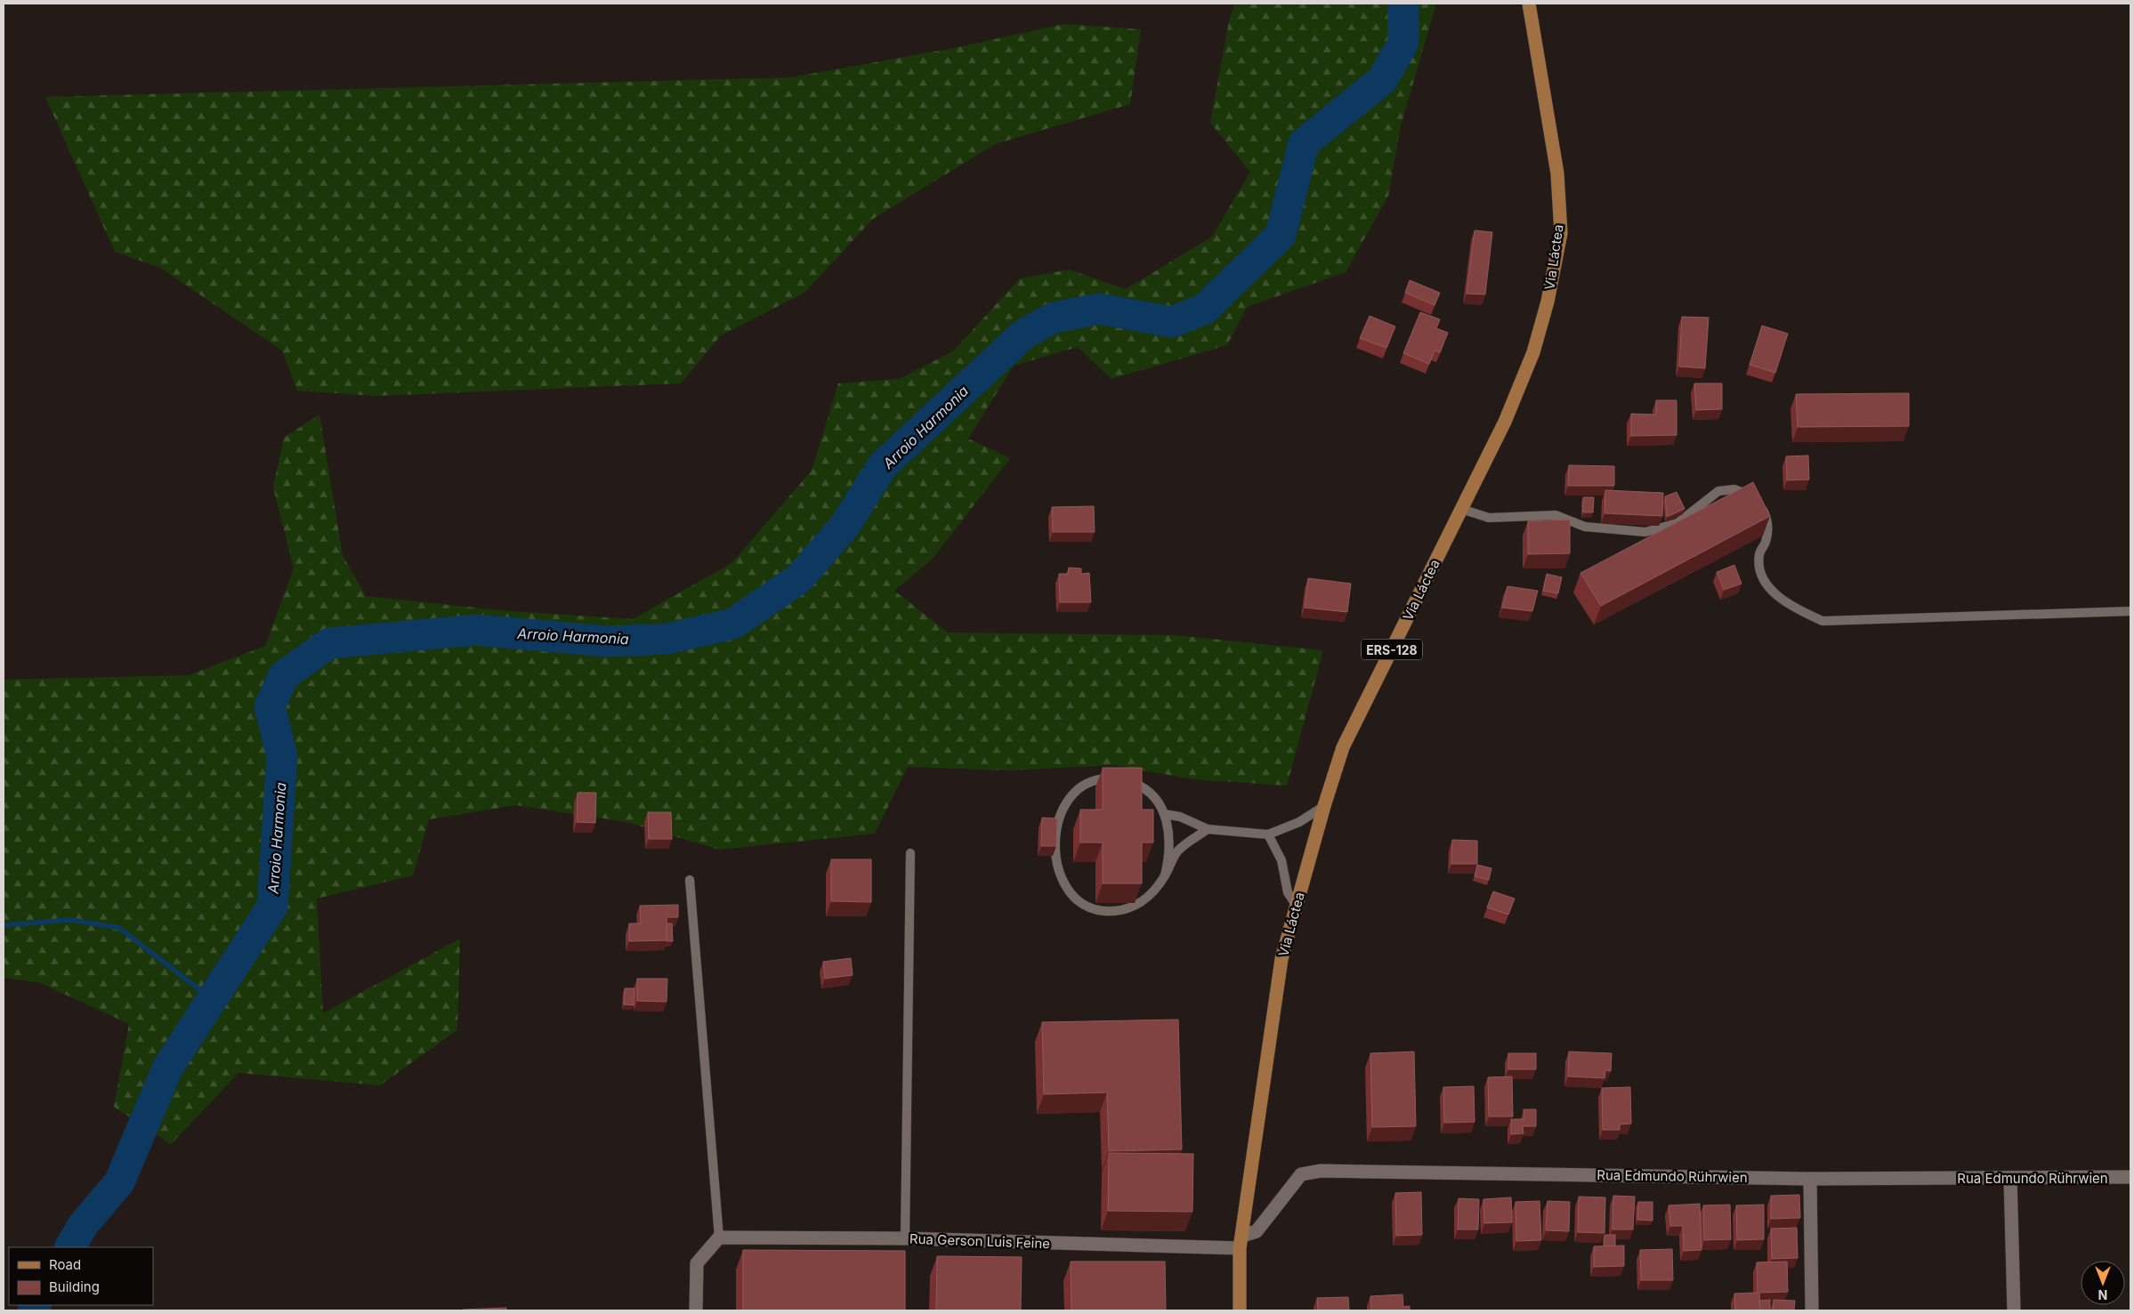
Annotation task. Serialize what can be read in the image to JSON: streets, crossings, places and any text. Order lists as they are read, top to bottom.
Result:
{
  "streets": {
    "main road": ["Via Láctea", "ERS-128"],
    "street": ["Rua Edmundo Rührwien", "Rua Gerson Luis Feine"]
  },
  "crossings": [
    ["Via Láctea", "Rua Edmundo Rührwien"],
    ["Via Láctea", "Rua Gerson Luis Feine"],
    ["Rua Edmundo Rührwien", "Rua Gerson Luis Feine"]
  ],
  "water": ["Arroio Harmonia"],
  "legend": ["Road", "Building"],
  "north": "bottom"
}
